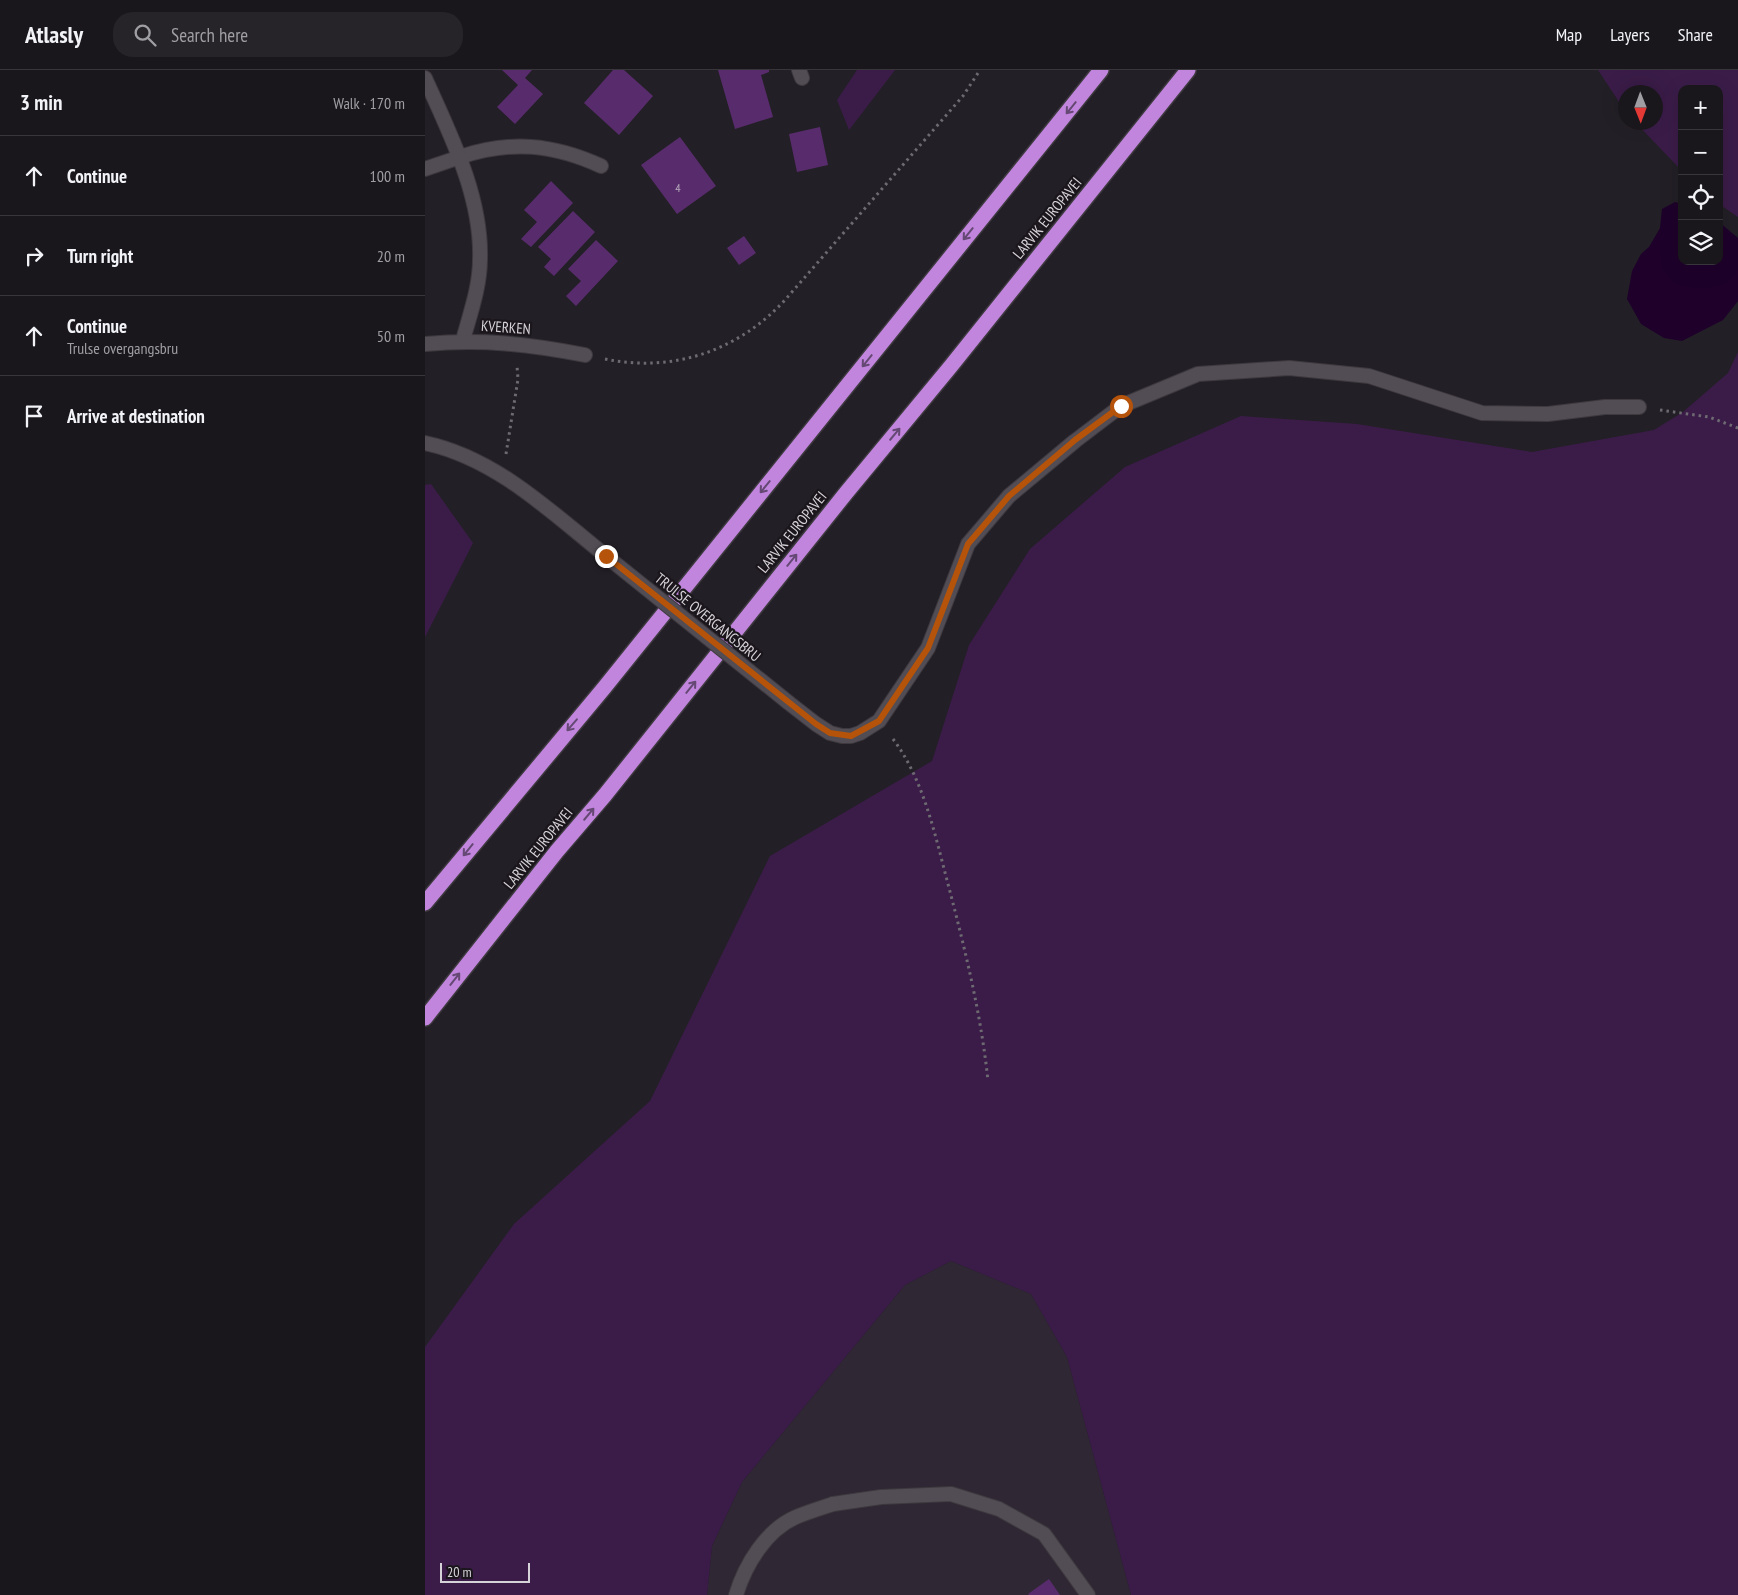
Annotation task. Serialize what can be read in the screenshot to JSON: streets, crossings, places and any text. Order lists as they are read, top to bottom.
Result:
{
  "streets": {
    "highway": ["LARVIK EUROPAVEI"],
    "street": ["KVERKEN", "TRULSE OVERGANGSBRU"]
  },
  "house_numbers": ["4"],
  "scale_bar": "20 m",
  "north": "bottom",
  "page": {
    "header": "Atlasly",
    "search": "Search here",
    "nav": ["Map", "Layers", "Share"],
    "heading": ["3 min", "Walk · 170 m"],
    "map_buttons": ["+", "−"],
    "list": [
      ["Continue", "100 m"],
      ["Turn right", "20 m"],
      ["Continue", "Trulse overgangsbru", "50 m"],
      "Arrive at destination"
    ],
    "scale": "20 m"
  }
}
